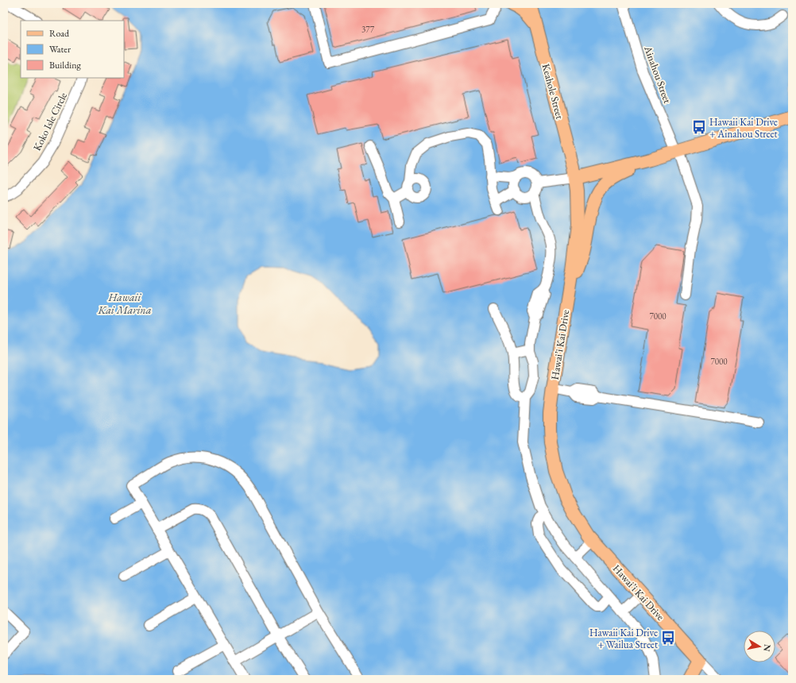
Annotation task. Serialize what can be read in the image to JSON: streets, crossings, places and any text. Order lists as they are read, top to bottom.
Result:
{
  "streets": {
    "main road": ["Keahole Street", "Hawai’i Kai Drive"],
    "street": ["Ainahou Street", "Koko Isle Circle"]
  },
  "crossings": [
    ["Keahole Street", "Hawai’i Kai Drive"]
  ],
  "water": ["Hawaii Kai Marina"],
  "places": {
    "bus stop": ["Hawaii Kai Drive + Ainahou Street", "Hawaii Kai Drive + Wailua Street"]
  },
  "house_numbers": ["377", "7000", "7000"],
  "legend": ["Road", "Water", "Building"],
  "north": "right"
}
